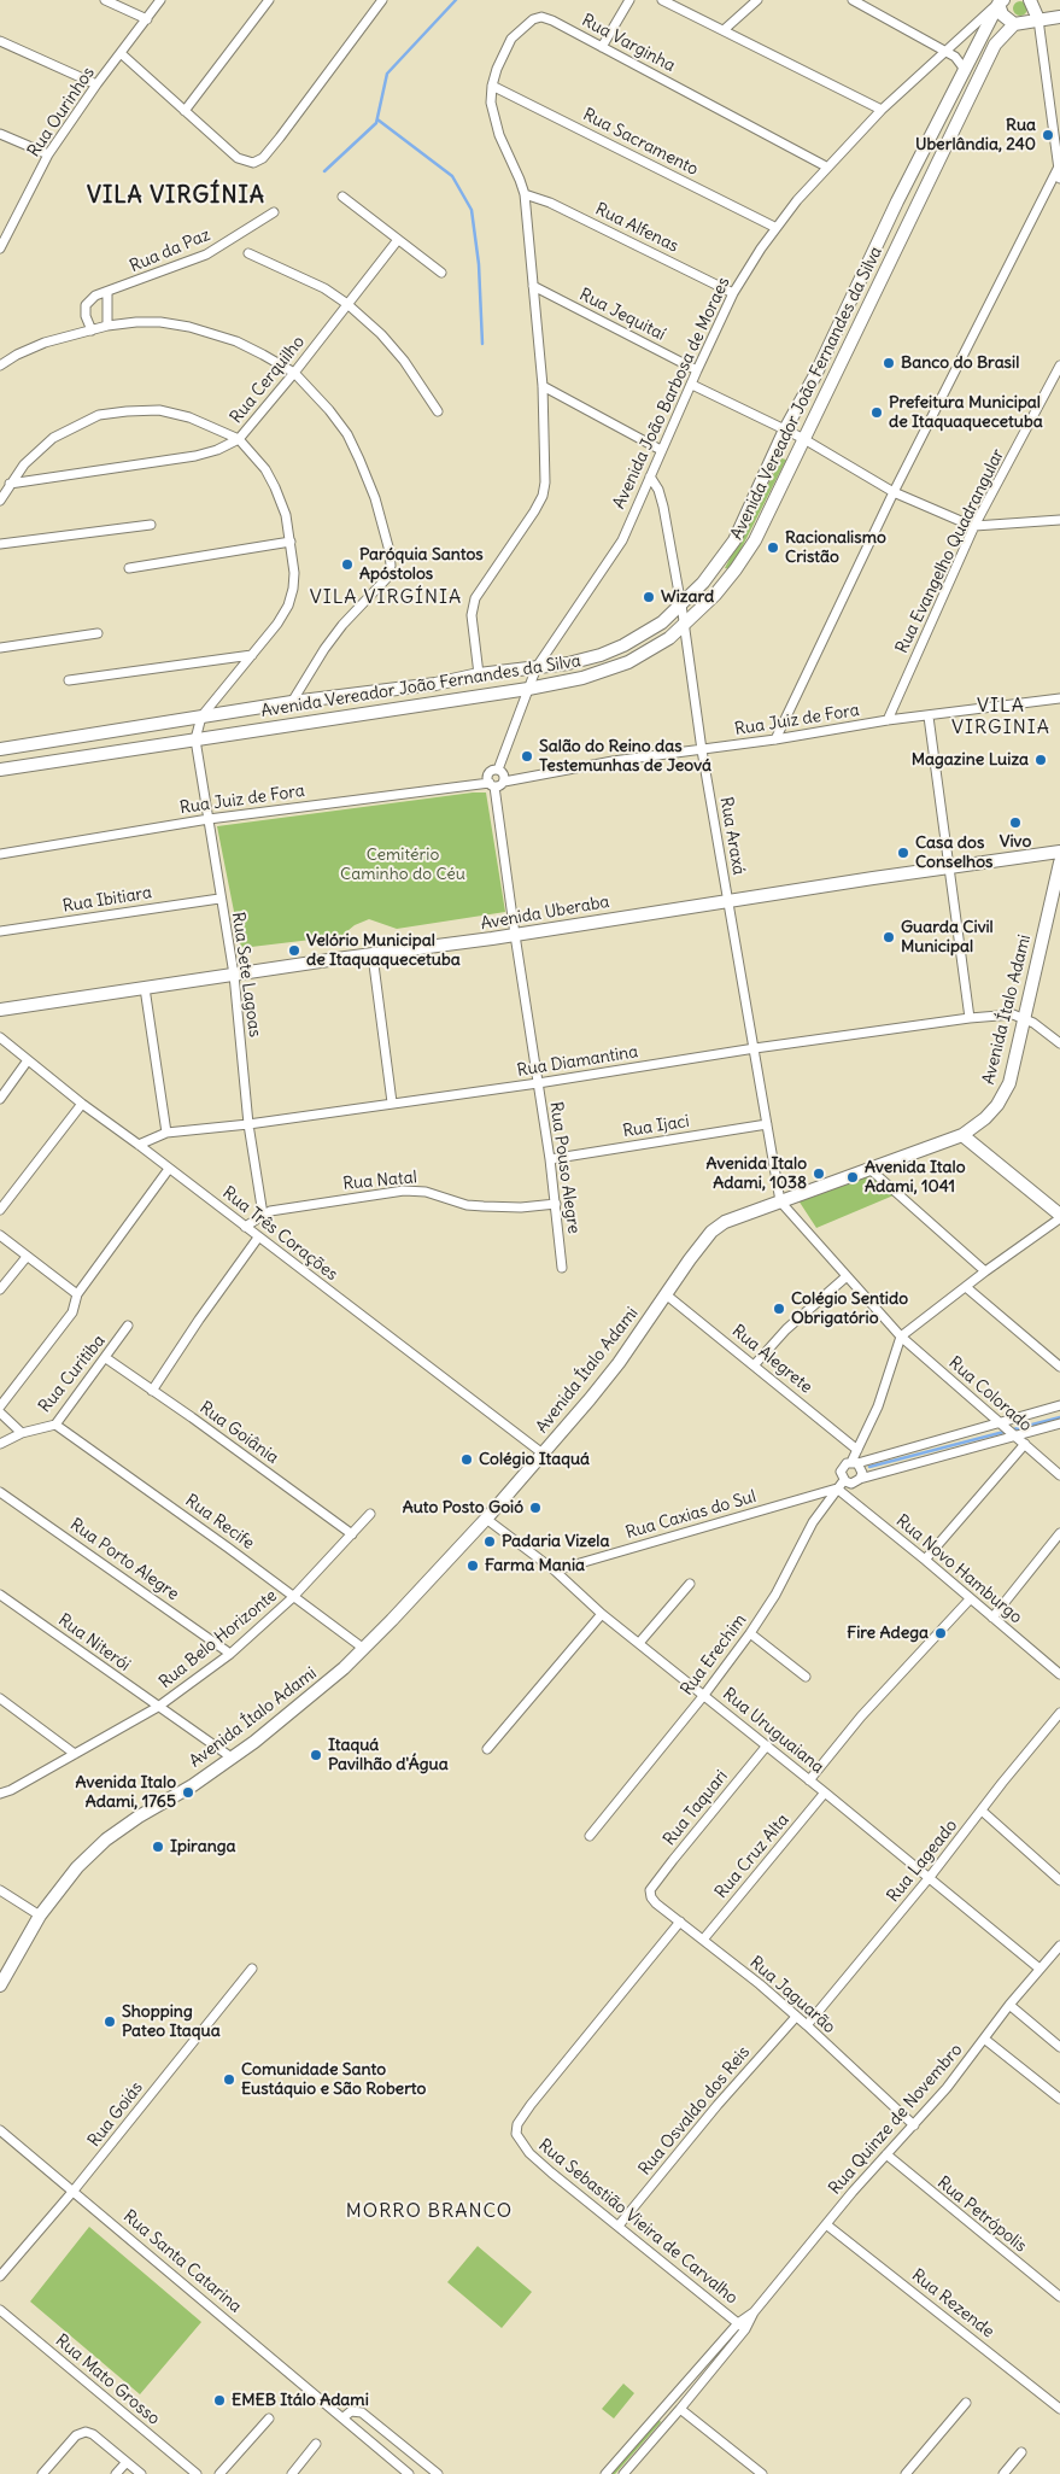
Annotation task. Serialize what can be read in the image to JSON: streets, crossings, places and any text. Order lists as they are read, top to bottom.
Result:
{
  "streets": {
    "main road": ["Avenida Vereador João Fernandes da Silva", "Avenida Uberaba", "Avenida Ítalo Adami"],
    "street": [
      "Rua Varginha",
      "Rua Ourinhos",
      "Rua Sacramento",
      "Rua Alfenas",
      "Rua da Paz",
      "Rua Jequitaí",
      "Rua Cerquilho",
      "Avenida João Barbosa de Moraes",
      "Rua Evangelho Quadrangular",
      "Rua Juiz de Fora",
      "Rua Araxá",
      "Rua Ibitiara",
      "Rua Sete Lagoas",
      "Rua Diamantina",
      "Rua Ijaci",
      "Rua Pouso Alegre",
      "Rua Natal",
      "Rua Três Corações",
      "Rua Alegrete",
      "Rua Curitiba",
      "Rua Colorado",
      "Rua Goiânia",
      "Rua Caxias do Sul",
      "Rua Recife",
      "Rua Porto Alegre",
      "Rua Novo Hamburgo",
      "Rua Belo Horizonte",
      "Rua Niterói",
      "Rua Erechim",
      "Rua Uruguaiana",
      "Rua Taquari",
      "Rua Cruz Alta",
      "Rua Lageado",
      "Rua Jaguarão",
      "Rua Osvaldo dos Reis",
      "Rua Goiás",
      "Rua Quinze de Novembro",
      "Rua Petrópolis",
      "Rua Sebastião Vieira de Carvalho",
      "Rua Santa Catarina",
      "Rua Rezende",
      "Rua Mato Grosso"
    ]
  },
  "crossings": [
    ["Rua Varginha", "Rua Sacramento"],
    ["Rua Varginha", "Rua Alfenas"],
    ["Rua Varginha", "Rua Jequitaí"],
    ["Rua Varginha", "Avenida João Barbosa de Moraes"],
    ["Rua Varginha", "Avenida Vereador João Fernandes da Silva"],
    ["Rua Sacramento", "Avenida João Barbosa de Moraes"],
    ["Rua Alfenas", "Avenida João Barbosa de Moraes"],
    ["Rua Jequitaí", "Avenida João Barbosa de Moraes"],
    ["Avenida João Barbosa de Moraes", "Avenida Vereador João Fernandes da Silva"],
    ["Avenida João Barbosa de Moraes", "Rua Araxá"],
    ["Avenida Vereador João Fernandes da Silva", "Rua Araxá"],
    ["Avenida Vereador João Fernandes da Silva", "Rua Sete Lagoas"],
    ["Rua Evangelho Quadrangular", "Rua Juiz de Fora"],
    ["Rua Juiz de Fora", "Rua Araxá"],
    ["Rua Juiz de Fora", "Rua Sete Lagoas"],
    ["Rua Juiz de Fora", "Rua Pouso Alegre"],
    ["Rua Araxá", "Avenida Uberaba"],
    ["Rua Araxá", "Avenida Ítalo Adami"],
    ["Rua Araxá", "Rua Diamantina"],
    ["Rua Araxá", "Rua Ijaci"],
    ["Rua Araxá", "Rua Colorado"],
    ["Rua Ibitiara", "Rua Sete Lagoas"],
    ["Avenida Uberaba", "Rua Sete Lagoas"],
    ["Avenida Uberaba", "Rua Pouso Alegre"],
    ["Rua Sete Lagoas", "Rua Diamantina"],
    ["Rua Sete Lagoas", "Rua Natal"],
    ["Avenida Ítalo Adami", "Rua Diamantina"],
    ["Avenida Ítalo Adami", "Rua Três Corações"],
    ["Avenida Ítalo Adami", "Rua Alegrete"],
    ["Avenida Ítalo Adami", "Rua Colorado"],
    ["Avenida Ítalo Adami", "Rua Recife"],
    ["Avenida Ítalo Adami", "Rua Niterói"],
    ["Avenida Ítalo Adami", "Rua Uruguaiana"],
    ["Rua Diamantina", "Rua Pouso Alegre"],
    ["Rua Diamantina", "Rua Três Corações"],
    ["Rua Ijaci", "Rua Pouso Alegre"],
    ["Rua Pouso Alegre", "Rua Natal"],
    ["Rua Natal", "Rua Três Corações"],
    ["Rua Curitiba", "Rua Goiânia"],
    ["Rua Curitiba", "Rua Recife"],
    ["Rua Goiânia", "Rua Belo Horizonte"],
    ["Rua Caxias do Sul", "Rua Novo Hamburgo"],
    ["Rua Caxias do Sul", "Rua Erechim"],
    ["Rua Caxias do Sul", "Rua Uruguaiana"],
    ["Rua Recife", "Rua Belo Horizonte"],
    ["Rua Porto Alegre", "Rua Belo Horizonte"],
    ["Rua Novo Hamburgo", "Rua Erechim"],
    ["Rua Belo Horizonte", "Rua Niterói"],
    ["Rua Erechim", "Rua Uruguaiana"],
    ["Rua Uruguaiana", "Rua Taquari"],
    ["Rua Uruguaiana", "Rua Cruz Alta"],
    ["Rua Uruguaiana", "Rua Lageado"],
    ["Rua Uruguaiana", "Rua Quinze de Novembro"],
    ["Rua Taquari", "Rua Jaguarão"],
    ["Rua Cruz Alta", "Rua Jaguarão"],
    ["Rua Lageado", "Rua Jaguarão"],
    ["Rua Jaguarão", "Rua Osvaldo dos Reis"],
    ["Rua Jaguarão", "Rua Quinze de Novembro"],
    ["Rua Jaguarão", "Rua Sebastião Vieira de Carvalho"],
    ["Rua Osvaldo dos Reis", "Rua Sebastião Vieira de Carvalho"],
    ["Rua Goiás", "Rua Santa Catarina"],
    ["Rua Quinze de Novembro", "Rua Petrópolis"],
    ["Rua Quinze de Novembro", "Rua Sebastião Vieira de Carvalho"],
    ["Rua Quinze de Novembro", "Rua Rezende"]
  ],
  "districts": [
    "VILA VIRGÍNIA",
    "VILA VIRGÍNIA",
    "VILA VIRGINIA",
    "MORRO BRANCO"
  ],
  "parks": ["Cemitério Caminho do Céu"],
  "places": [
    "Rua Uberlândia, 240",
    "Banco do Brasil",
    "Prefeitura Municipal de Itaquaquecetuba",
    "Racionalismo Cristão",
    "Paróquia Santos Apóstolos",
    "Wizard",
    "Salão do Reino das Testemunhas de Jeová",
    "Magazine Luiza",
    "Vivo",
    "Casa dos Conselhos",
    "Guarda Civil Municipal",
    "Velório Municipal de Itaquaquecetuba",
    "Avenida Italo Adami, 1038",
    "Avenida Italo Adami, 1041",
    "Colégio Sentido Obrigatório",
    "Colégio Itaquá",
    "Auto Posto Goió",
    "Padaria Vizela",
    "Farma Mania",
    "Fire Adega",
    "Itaquá Pavilhão d'Água",
    "Avenida Italo Adami, 1765",
    "Ipiranga",
    "Shopping Pateo Itaqua",
    "Comunidade Santo Eustáquio e São Roberto",
    "EMEB Itálo Adami"
  ]
}
